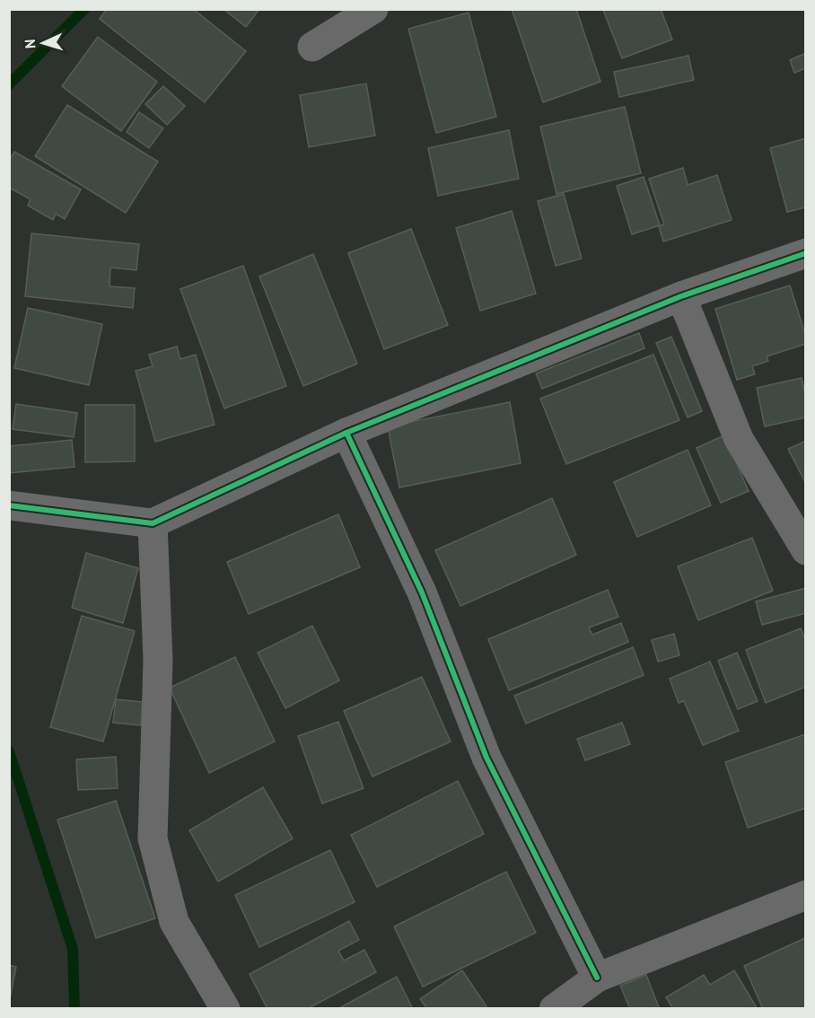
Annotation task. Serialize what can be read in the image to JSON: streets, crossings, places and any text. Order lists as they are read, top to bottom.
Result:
{
  "north": "left"
}
